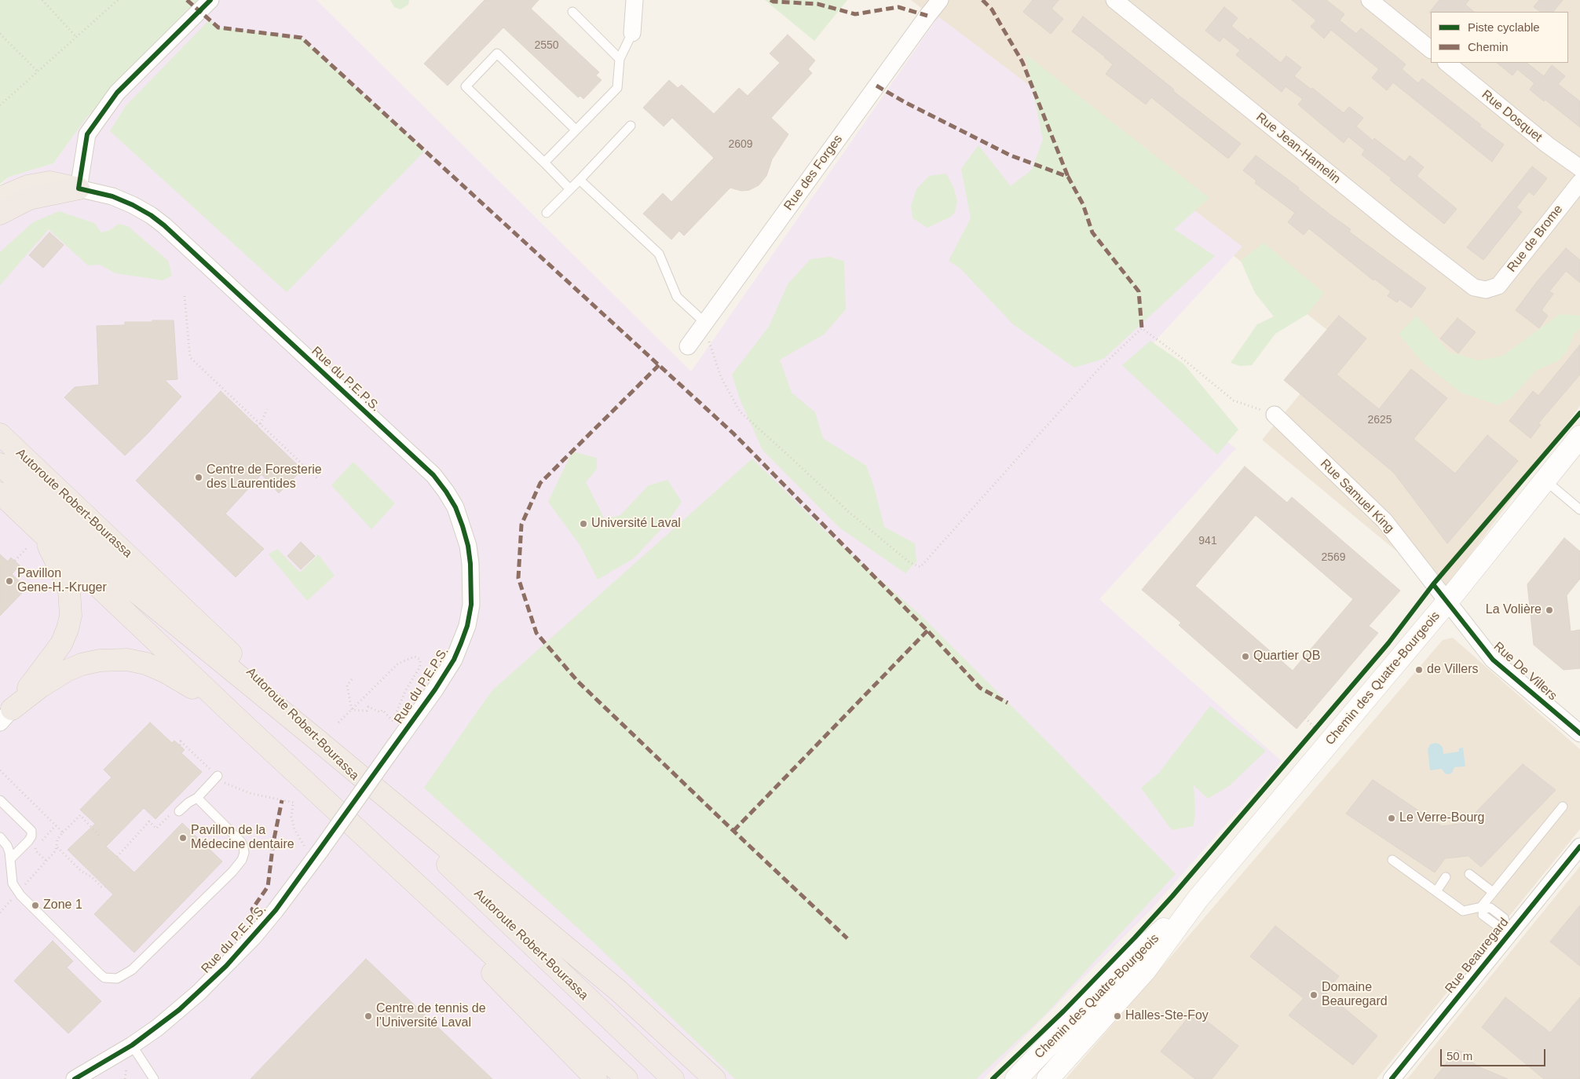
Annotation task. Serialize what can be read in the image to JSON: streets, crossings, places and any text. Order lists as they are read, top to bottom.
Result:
{
  "streets": {
    "highway": ["Autoroute Robert-Bourassa"],
    "main road": ["Chemin des Quatre-Bourgeois"],
    "street": [
      "Rue Dosquet",
      "Rue Jean-Hamelin",
      "Rue des Forges",
      "Rue de Brome",
      "Rue du P.E.P.S.",
      "Rue Samuel King",
      "Rue De Villers",
      "Rue Beauregard"
    ]
  },
  "crossings": [
    ["Rue Jean-Hamelin", "Rue de Brome"],
    ["Rue Samuel King", "Rue De Villers"],
    ["Rue Samuel King", "Chemin des Quatre-Bourgeois"],
    ["Rue De Villers", "Chemin des Quatre-Bourgeois"]
  ],
  "places": [
    "Centre de Foresterie des Laurentides",
    "Université Laval",
    "Pavillon Gene-H.-Kruger",
    "La Volière",
    "Quartier QB",
    "de Villers",
    "Le Verre-Bourg",
    "Pavillon de la Médecine dentaire",
    "Zone 1",
    "Domaine Beauregard",
    "Centre de tennis de l’Université Laval",
    "Halles-Ste-Foy"
  ],
  "house_numbers": [
    "2550",
    "2609",
    "2625",
    "941",
    "2569"
  ],
  "legend": ["Piste cyclable", "Chemin"],
  "scale_bar": "50 m"
}
